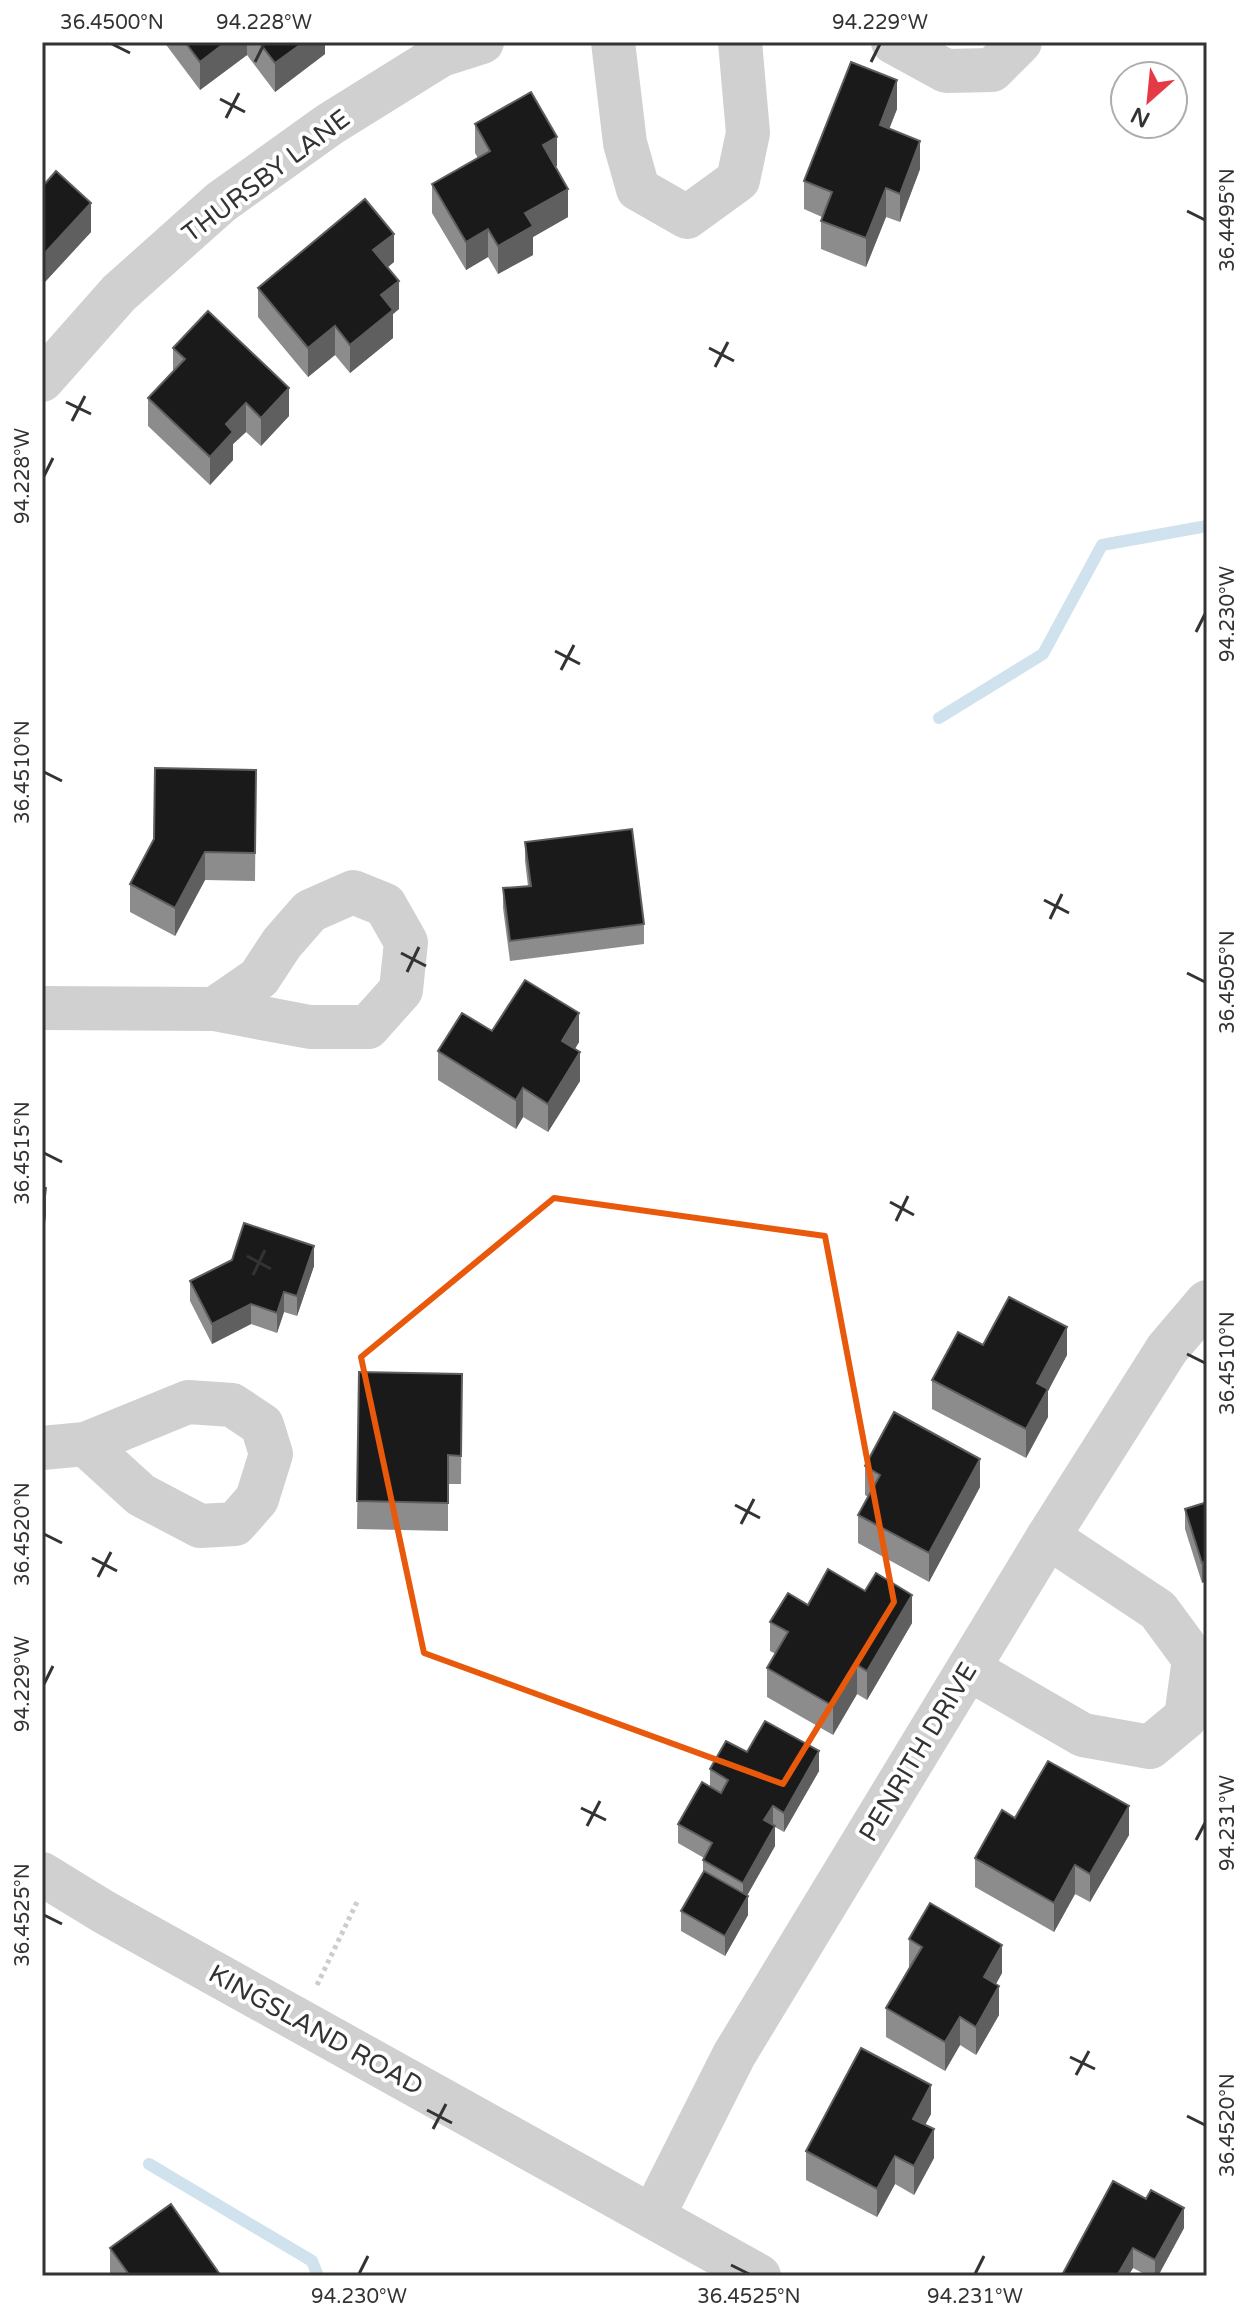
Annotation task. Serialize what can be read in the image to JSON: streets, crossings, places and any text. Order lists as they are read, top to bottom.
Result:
{
  "streets": {
    "street": ["THURSBY LANE", "PENRITH DRIVE", "KINGSLAND ROAD"]
  },
  "crossings": [
    ["PENRITH DRIVE", "KINGSLAND ROAD"]
  ],
  "north": "bottom left",
  "coordinates": [
    "36.4500°N",
    "94.228°W",
    "94.229°W",
    "36.4495°N",
    "94.230°W",
    "36.4510°N",
    "36.4505°N",
    "36.4515°N",
    "36.4520°N",
    "94.231°W",
    "36.4525°N"
  ]
}
